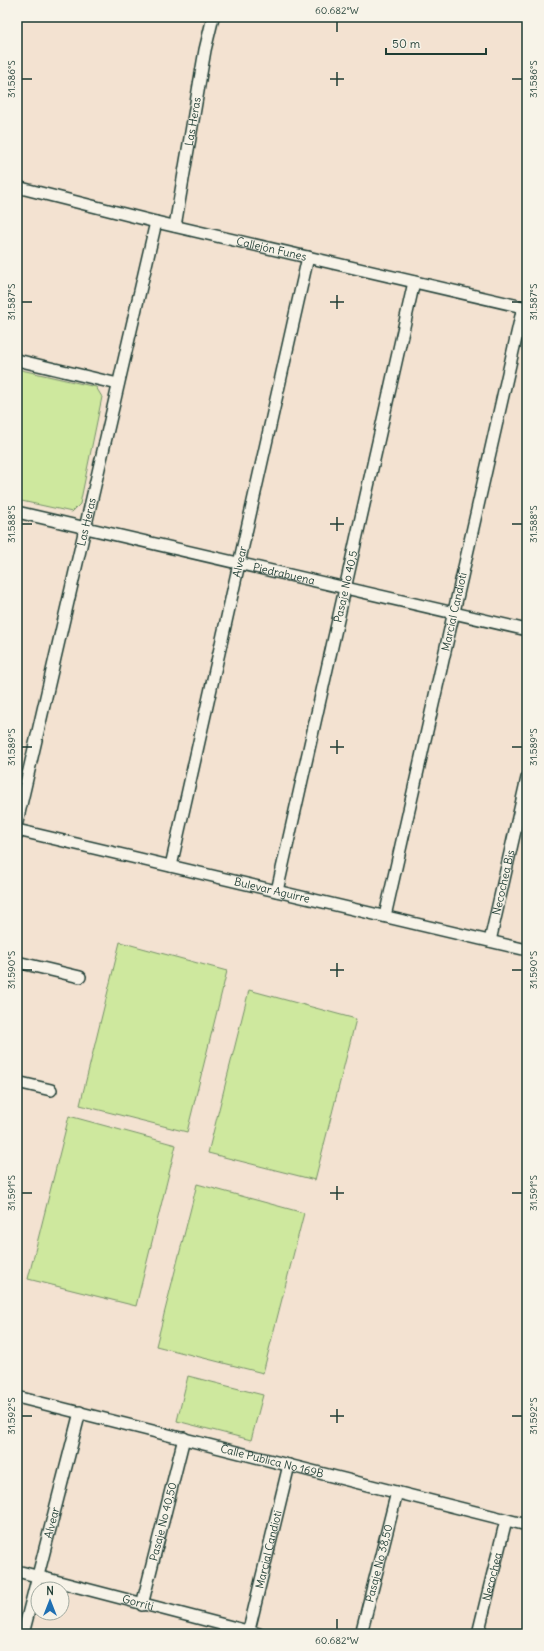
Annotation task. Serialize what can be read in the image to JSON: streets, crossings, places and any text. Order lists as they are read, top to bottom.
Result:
{
  "streets": {
    "street": [
      "Las Heras",
      "Callejón Funes",
      "Alvear",
      "Piedrabuena",
      "Pasaje No 40,5",
      "Marcial Candioti",
      "Necochea Bis",
      "Bulevar Aguirre",
      "Calle Publica No 169B",
      "Pasaje No 40,50",
      "Pasaje No 38,50",
      "Necochea",
      "Gorriti"
    ]
  },
  "crossings": [
    ["Las Heras", "Callejón Funes"],
    ["Las Heras", "Piedrabuena"],
    ["Callejón Funes", "Alvear"],
    ["Callejón Funes", "Pasaje No 40,5"],
    ["Callejón Funes", "Marcial Candioti"],
    ["Alvear", "Piedrabuena"],
    ["Alvear", "Bulevar Aguirre"],
    ["Alvear", "Calle Publica No 169B"],
    ["Alvear", "Gorriti"],
    ["Piedrabuena", "Pasaje No 40,5"],
    ["Piedrabuena", "Marcial Candioti"],
    ["Pasaje No 40,5", "Bulevar Aguirre"],
    ["Marcial Candioti", "Bulevar Aguirre"],
    ["Marcial Candioti", "Calle Publica No 169B"],
    ["Marcial Candioti", "Gorriti"],
    ["Necochea Bis", "Bulevar Aguirre"],
    ["Calle Publica No 169B", "Pasaje No 40,50"],
    ["Calle Publica No 169B", "Pasaje No 38,50"],
    ["Calle Publica No 169B", "Necochea"],
    ["Pasaje No 40,50", "Gorriti"]
  ],
  "scale_bar": "50 m",
  "north": "top",
  "coordinates": [
    "60.682°W",
    "31.586°S",
    "31.587°S",
    "31.588°S",
    "31.589°S",
    "31.590°S",
    "31.591°S",
    "31.592°S"
  ]
}
